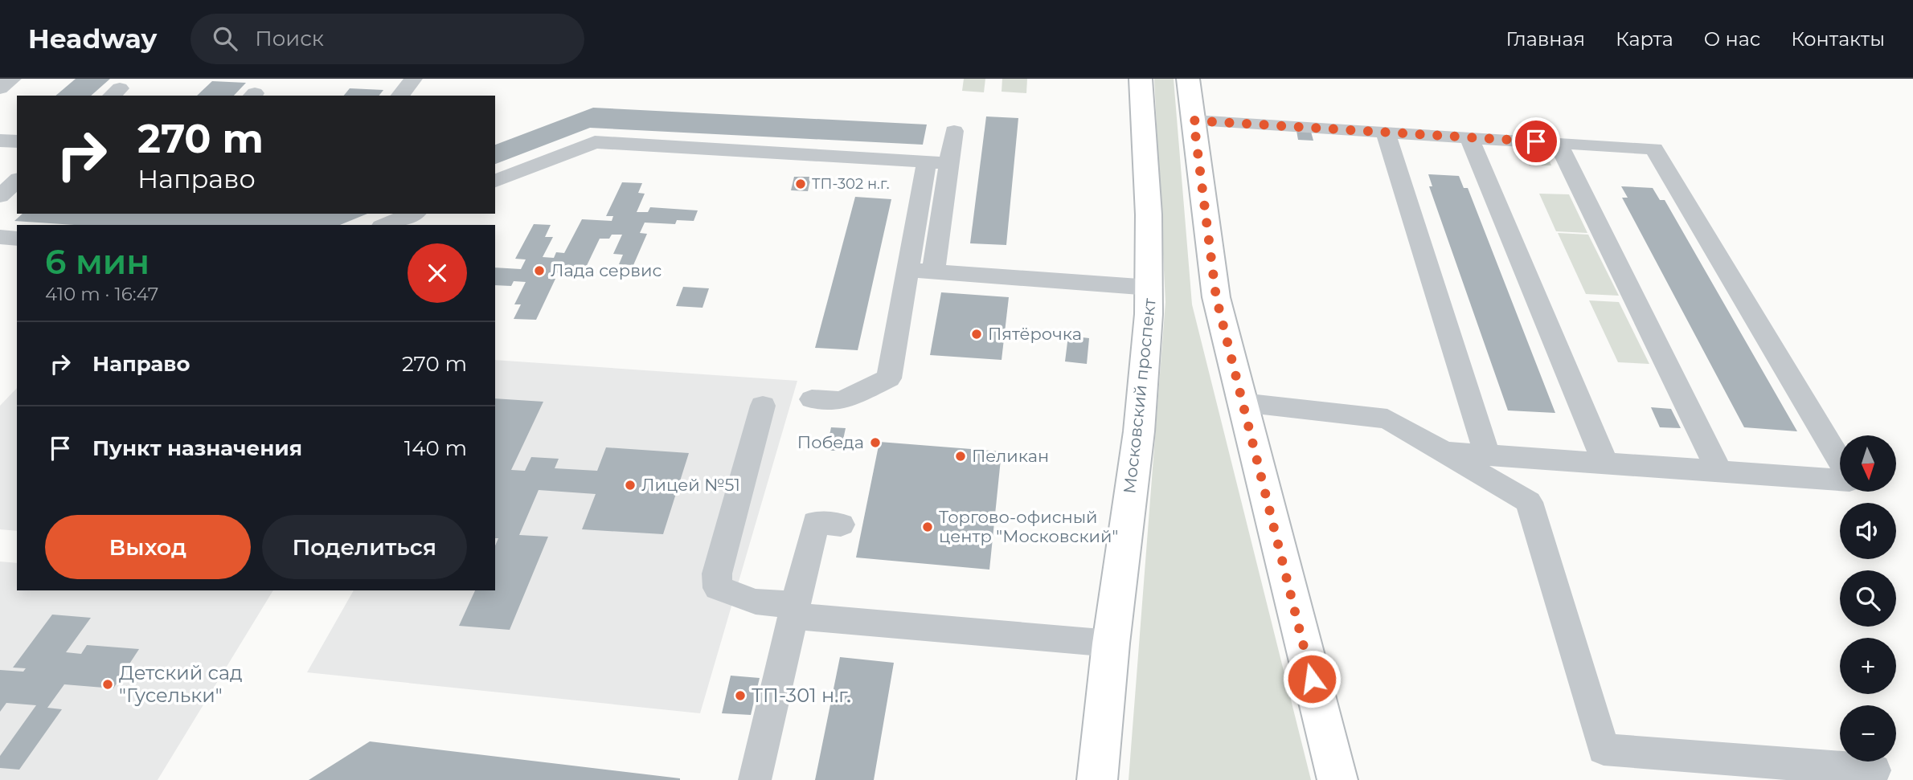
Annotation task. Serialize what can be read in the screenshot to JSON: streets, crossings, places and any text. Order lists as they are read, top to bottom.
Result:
{
  "streets": {
    "main road": ["Московский проспект"]
  },
  "places": [
    "ТП-302 н.г.",
    "Лада сервис",
    "Пятёрочка",
    "Победа",
    "Пеликан",
    "Лицей №51",
    "Торгово-офисный центр \"Московский\"",
    "Детский сад \"Гусельки\"",
    "ТП-301 н.г."
  ],
  "north": "bottom",
  "page": {
    "header": "Headway",
    "search": "Поиск",
    "nav": [
      "Главная",
      "Карта",
      "О нас",
      "Контакты"
    ],
    "turn": ["270 m", "Направо"],
    "heading": ["6 мин", "410 m · 16:47"],
    "list": [
      {
        "name": "Направо",
        "value": "270 m"
      },
      {
        "name": "Пункт назначения",
        "value": "140 m"
      }
    ],
    "map_buttons": ["+", "−"],
    "buttons": ["Выход", "Поделиться"]
  }
}
